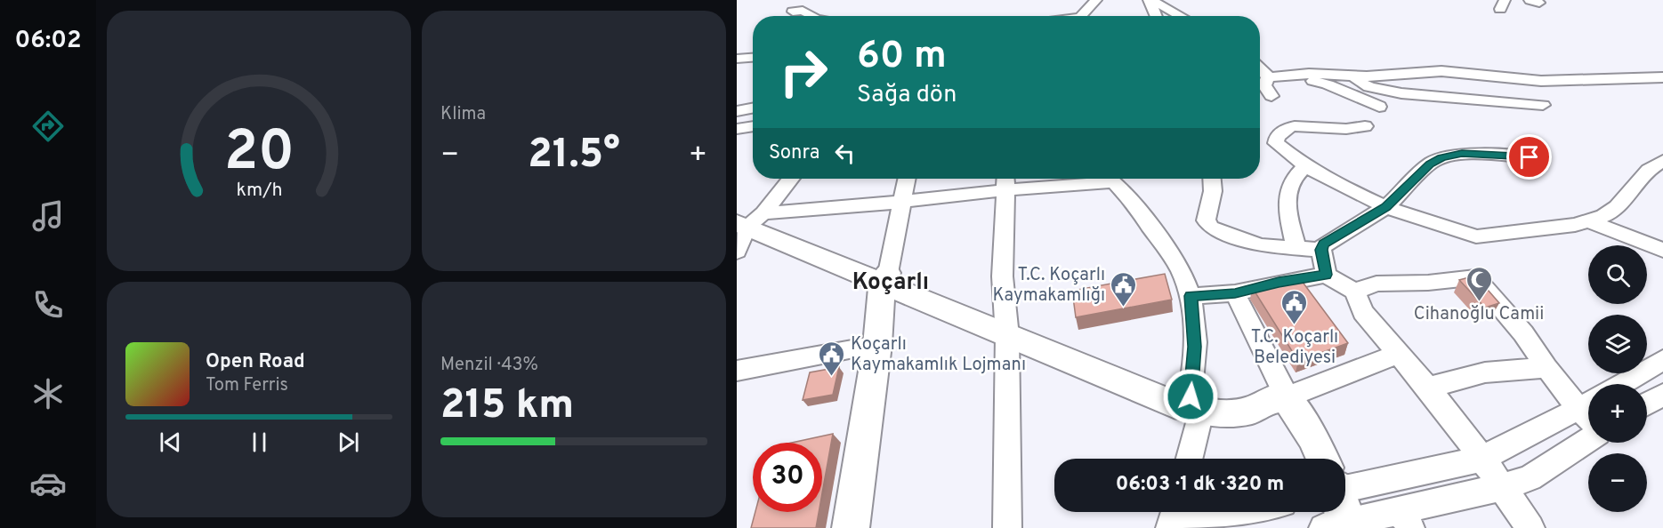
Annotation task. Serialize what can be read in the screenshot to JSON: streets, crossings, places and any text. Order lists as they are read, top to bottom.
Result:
{
  "districts": ["Koçarlı"],
  "places": {
    "mosque": ["Cihanoğlu Camii"],
    "public building": ["T.C. Koçarlı Kaymakamlığı", "T.C. Koçarlı Belediyesi", "Koçarlı Kaymakamlık Lojmanı"]
  },
  "page": {
    "tabs": "06:02",
    "tile": [
      "Klima",
      ["Menzil · 43%", "215 km"]
    ],
    "turn": ["60 m", "Sağa dön"],
    "then": "Sonra",
    "heat": ["−", "21.5°", "+"],
    "map_buttons": ["+", "−"],
    "song": ["Open Road", "Tom Ferris"],
    "limit": "30",
    "trip": "06:03 · 1 dk · 320 m",
    "gauge": ["20", "km/h"]
  }
}
